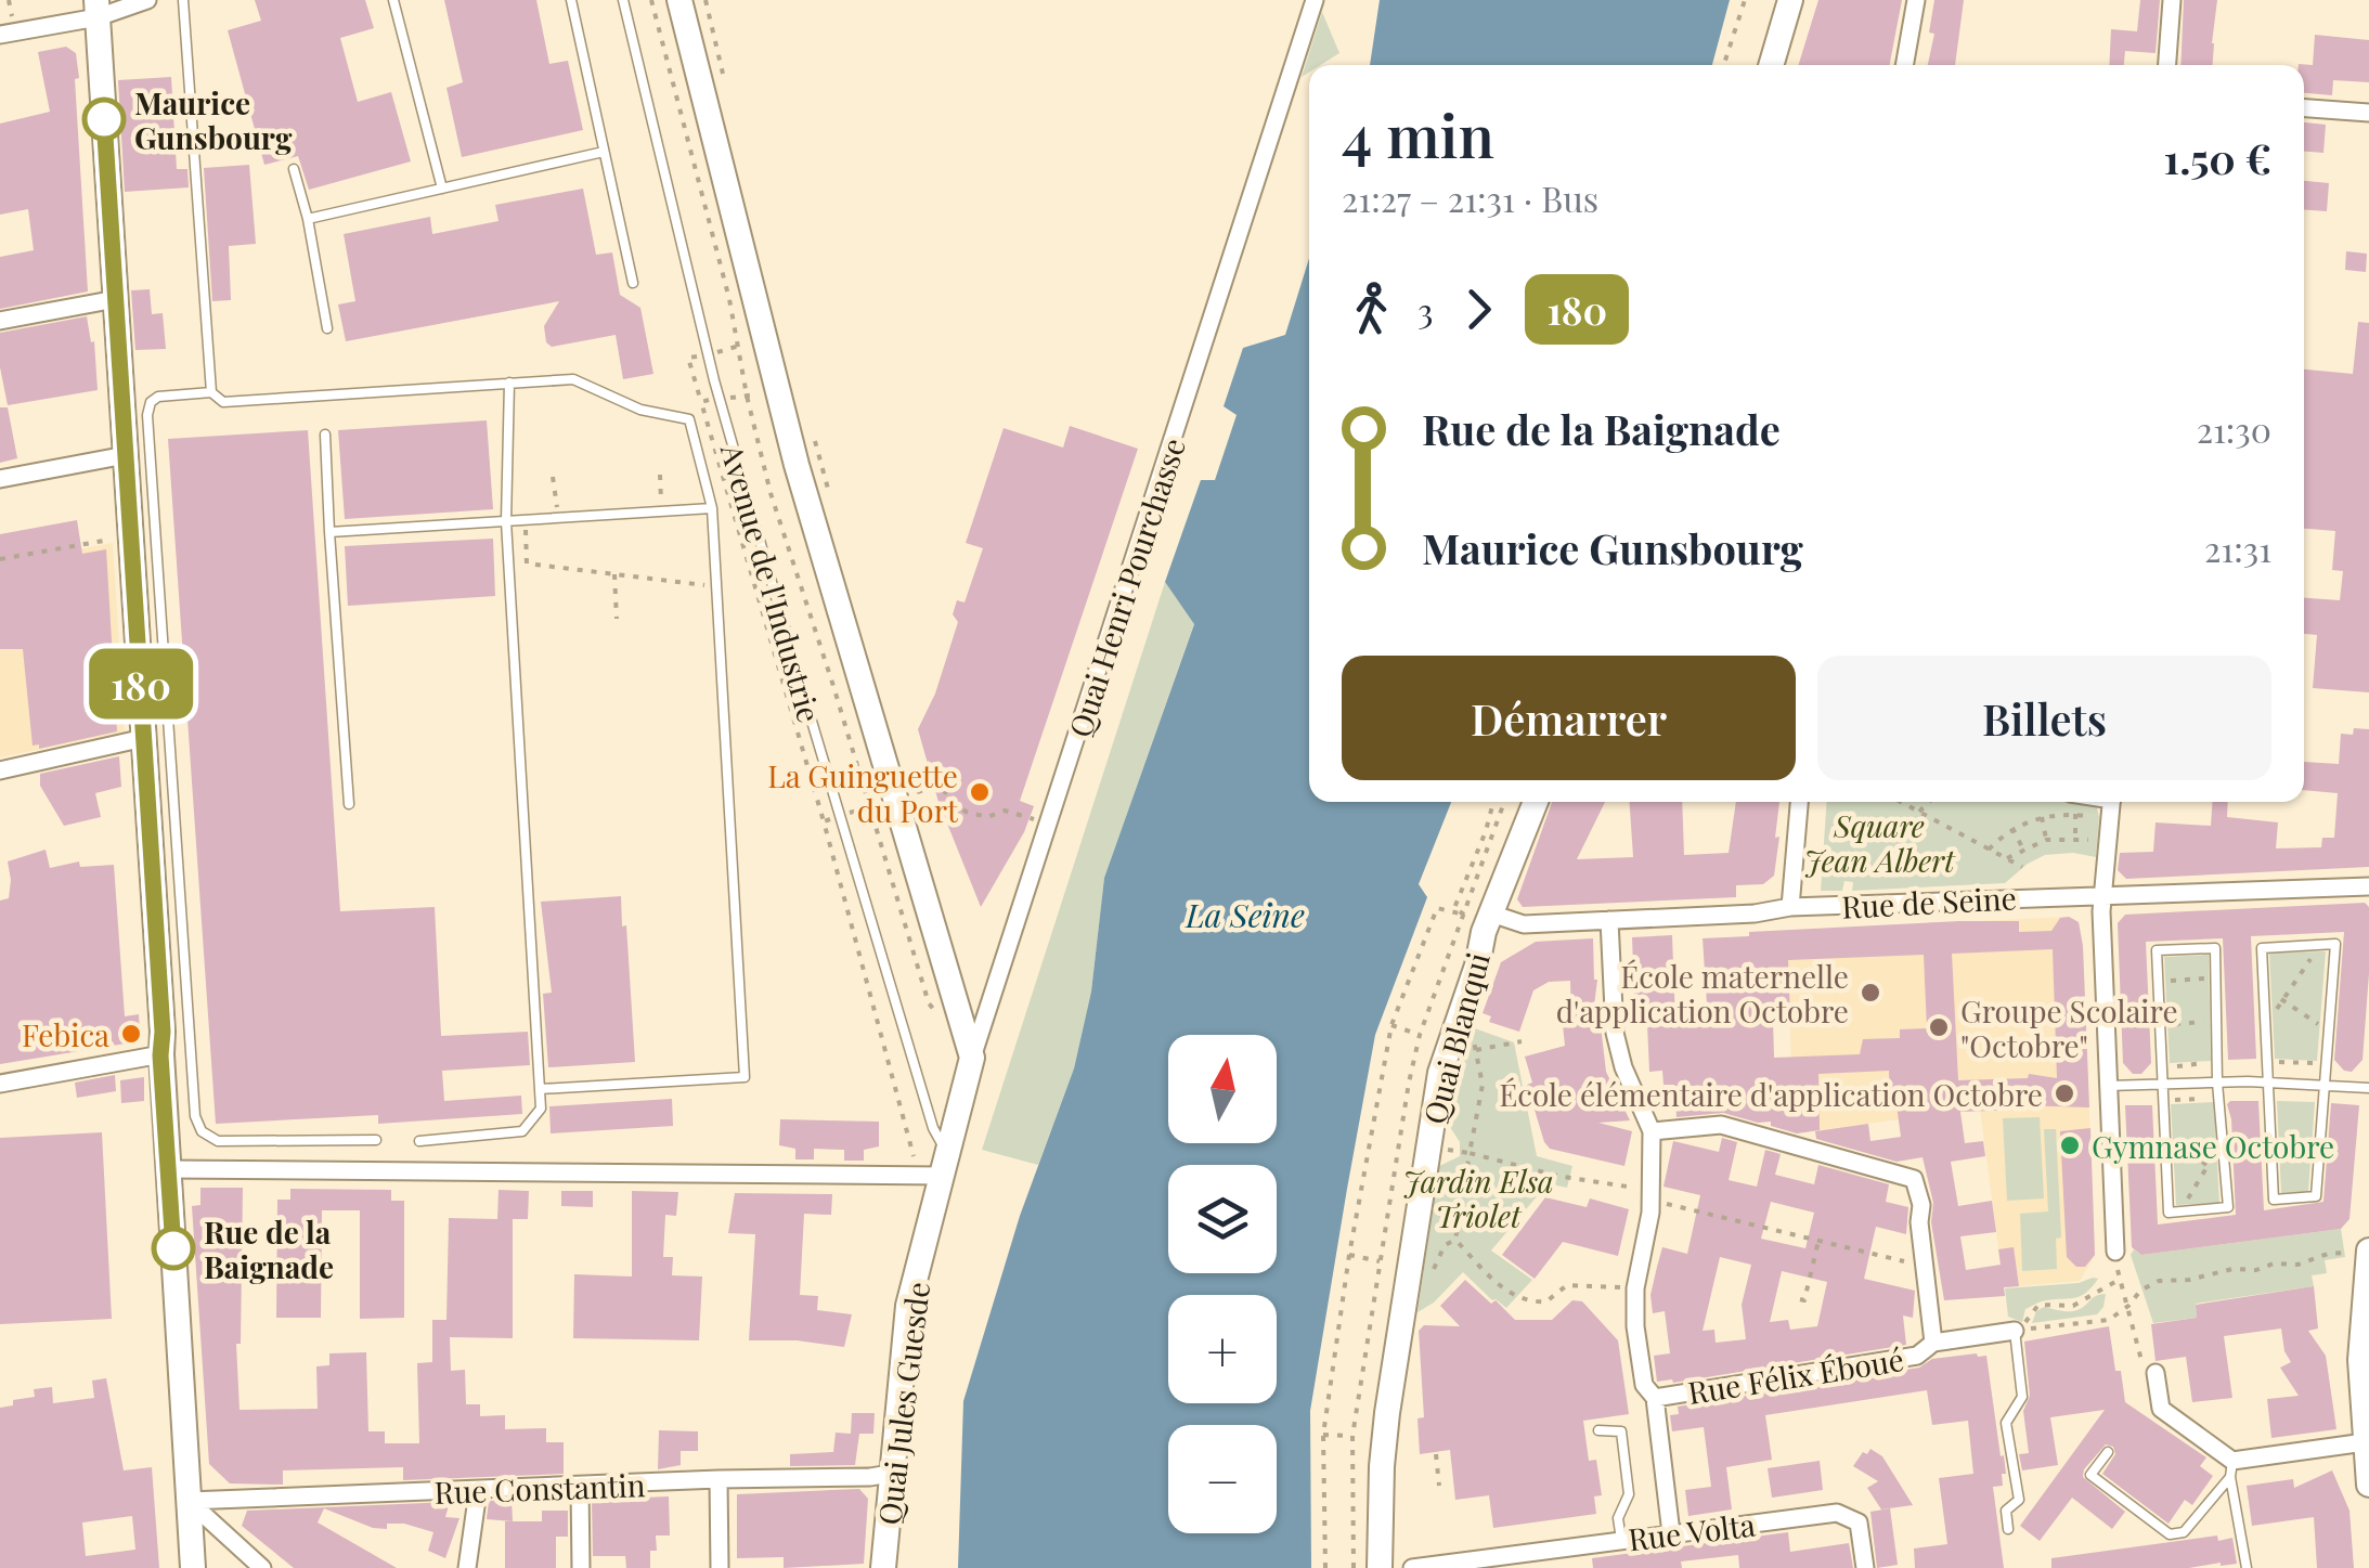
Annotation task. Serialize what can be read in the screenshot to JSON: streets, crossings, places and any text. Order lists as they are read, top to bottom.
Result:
{
  "streets": {
    "main road": [
      "Avenue de l'Industrie",
      "Quai Henri Pourchasse",
      "Quai Blanqui",
      "Quai Jules Guesde"
    ],
    "street": [
      "Rue de Seine",
      "Rue Félix Éboué",
      "Rue Constantin",
      "Rue Volta"
    ]
  },
  "crossings": [
    ["Avenue de l'Industrie", "Quai Henri Pourchasse"],
    ["Avenue de l'Industrie", "Quai Jules Guesde"],
    ["Quai Henri Pourchasse", "Quai Jules Guesde"],
    ["Rue de Seine", "Quai Blanqui"],
    ["Quai Jules Guesde", "Rue Constantin"]
  ],
  "water": ["La Seine"],
  "parks": ["Square Jean Albert", "Jardin Elsa Triolet"],
  "places": [
    "Maurice Gunsbourg",
    "La Guinguette du Port",
    "École maternelle d'application Octobre",
    "Groupe Scolaire \"Octobre\"",
    "Febica",
    "École élémentaire d'application Octobre",
    "Gymnase Octobre",
    "Rue de la Baignade"
  ],
  "lines": ["bus line 180"],
  "north": "top",
  "page": {
    "on_map": "180",
    "heading": ["4 min", "21:27 – 21:31 · Bus", "1.50 €"],
    "legs": ["3", "180"],
    "list": [
      {
        "name": "Rue de la Baignade",
        "value": "21:30"
      },
      {
        "name": "Maurice Gunsbourg",
        "value": "21:31"
      }
    ],
    "buttons": ["Démarrer", "Billets"],
    "map_buttons": ["+", "−"]
  }
}
